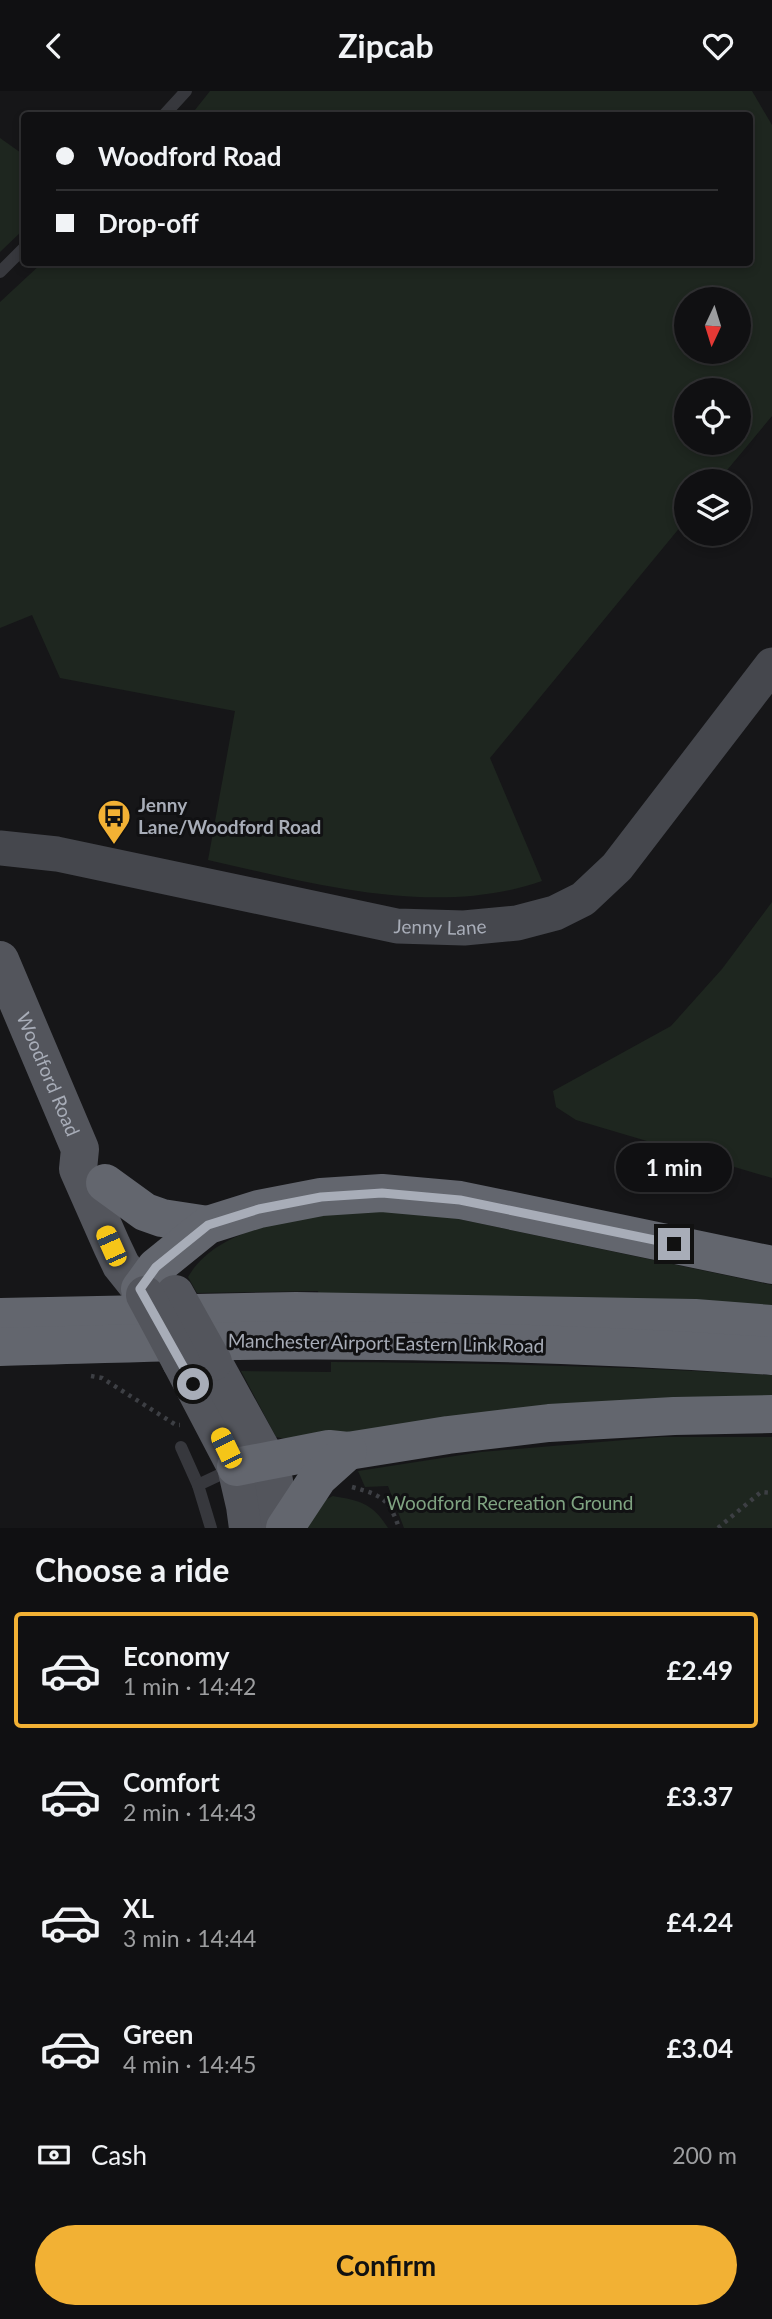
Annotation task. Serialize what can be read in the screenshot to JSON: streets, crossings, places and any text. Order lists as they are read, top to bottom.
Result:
{
  "streets": {
    "highway": ["Manchester Airport Eastern Link Road"],
    "main road": ["Woodford Road"],
    "street": ["Jenny Lane"]
  },
  "parks": ["Woodford Recreation Ground"],
  "places": {
    "bus stop": ["Jenny Lane/Woodford Road"]
  },
  "north": "bottom",
  "page": {
    "header": "Zipcab",
    "banner": ["Woodford Road", "Drop-off"],
    "bubble": "1 min",
    "heading": "Choose a ride",
    "list": [
      {
        "name": "Economy",
        "note": "1 min · 14:42",
        "value": "£2.49"
      },
      {
        "name": "Comfort",
        "note": "2 min · 14:43",
        "value": "£3.37"
      },
      {
        "name": "XL",
        "note": "3 min · 14:44",
        "value": "£4.24"
      },
      {
        "name": "Green",
        "note": "4 min · 14:45",
        "value": "£3.04"
      }
    ],
    "pay": ["Cash", "200 m"],
    "buttons": "Confirm"
  }
}
